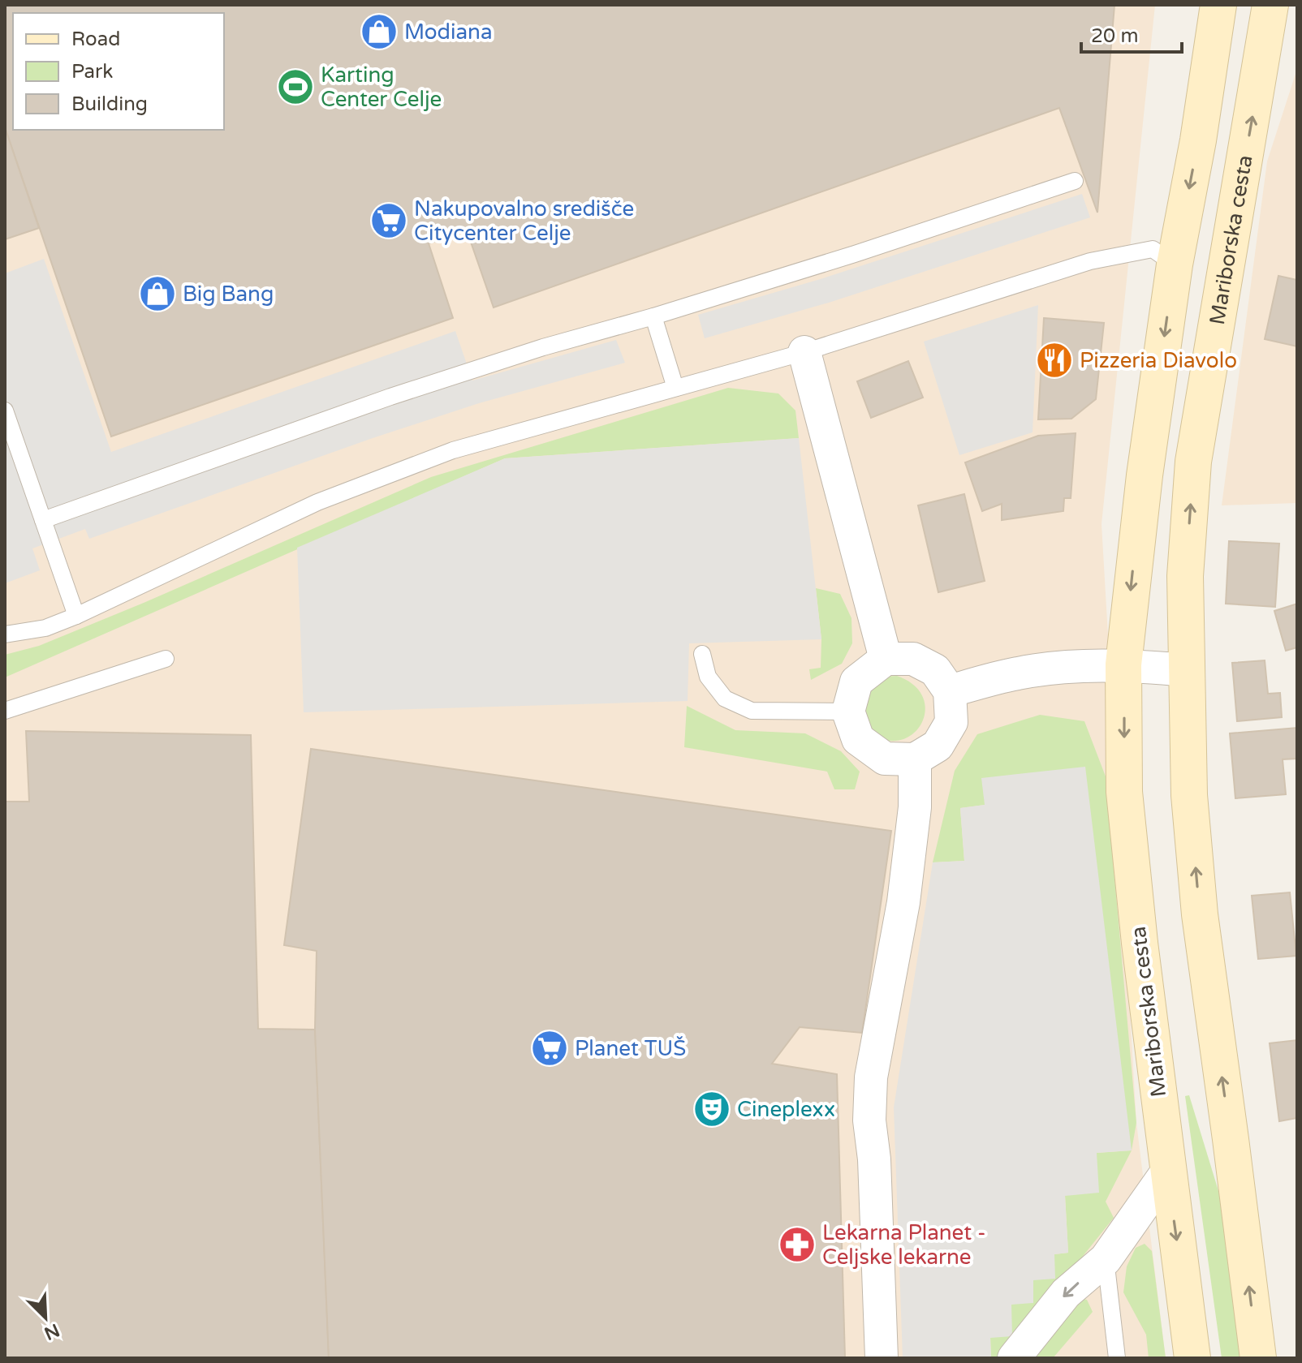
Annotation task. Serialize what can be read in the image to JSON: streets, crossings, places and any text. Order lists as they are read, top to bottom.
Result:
{
  "streets": {
    "main road": ["Mariborska cesta"]
  },
  "places": {
    "shop": ["Modiana", "Big Bang"],
    "sports": ["Karting Center Celje"],
    "supermarket": ["Nakupovalno središče Citycenter Celje", "Planet TUŠ"],
    "restaurant": ["Pizzeria Diavolo"],
    "theatre": ["Cineplexx"],
    "pharmacy": ["Lekarna Planet - Celjske lekarne"]
  },
  "legend": ["Road", "Park", "Building"],
  "scale_bar": "20 m",
  "north": "bottom right"
}
